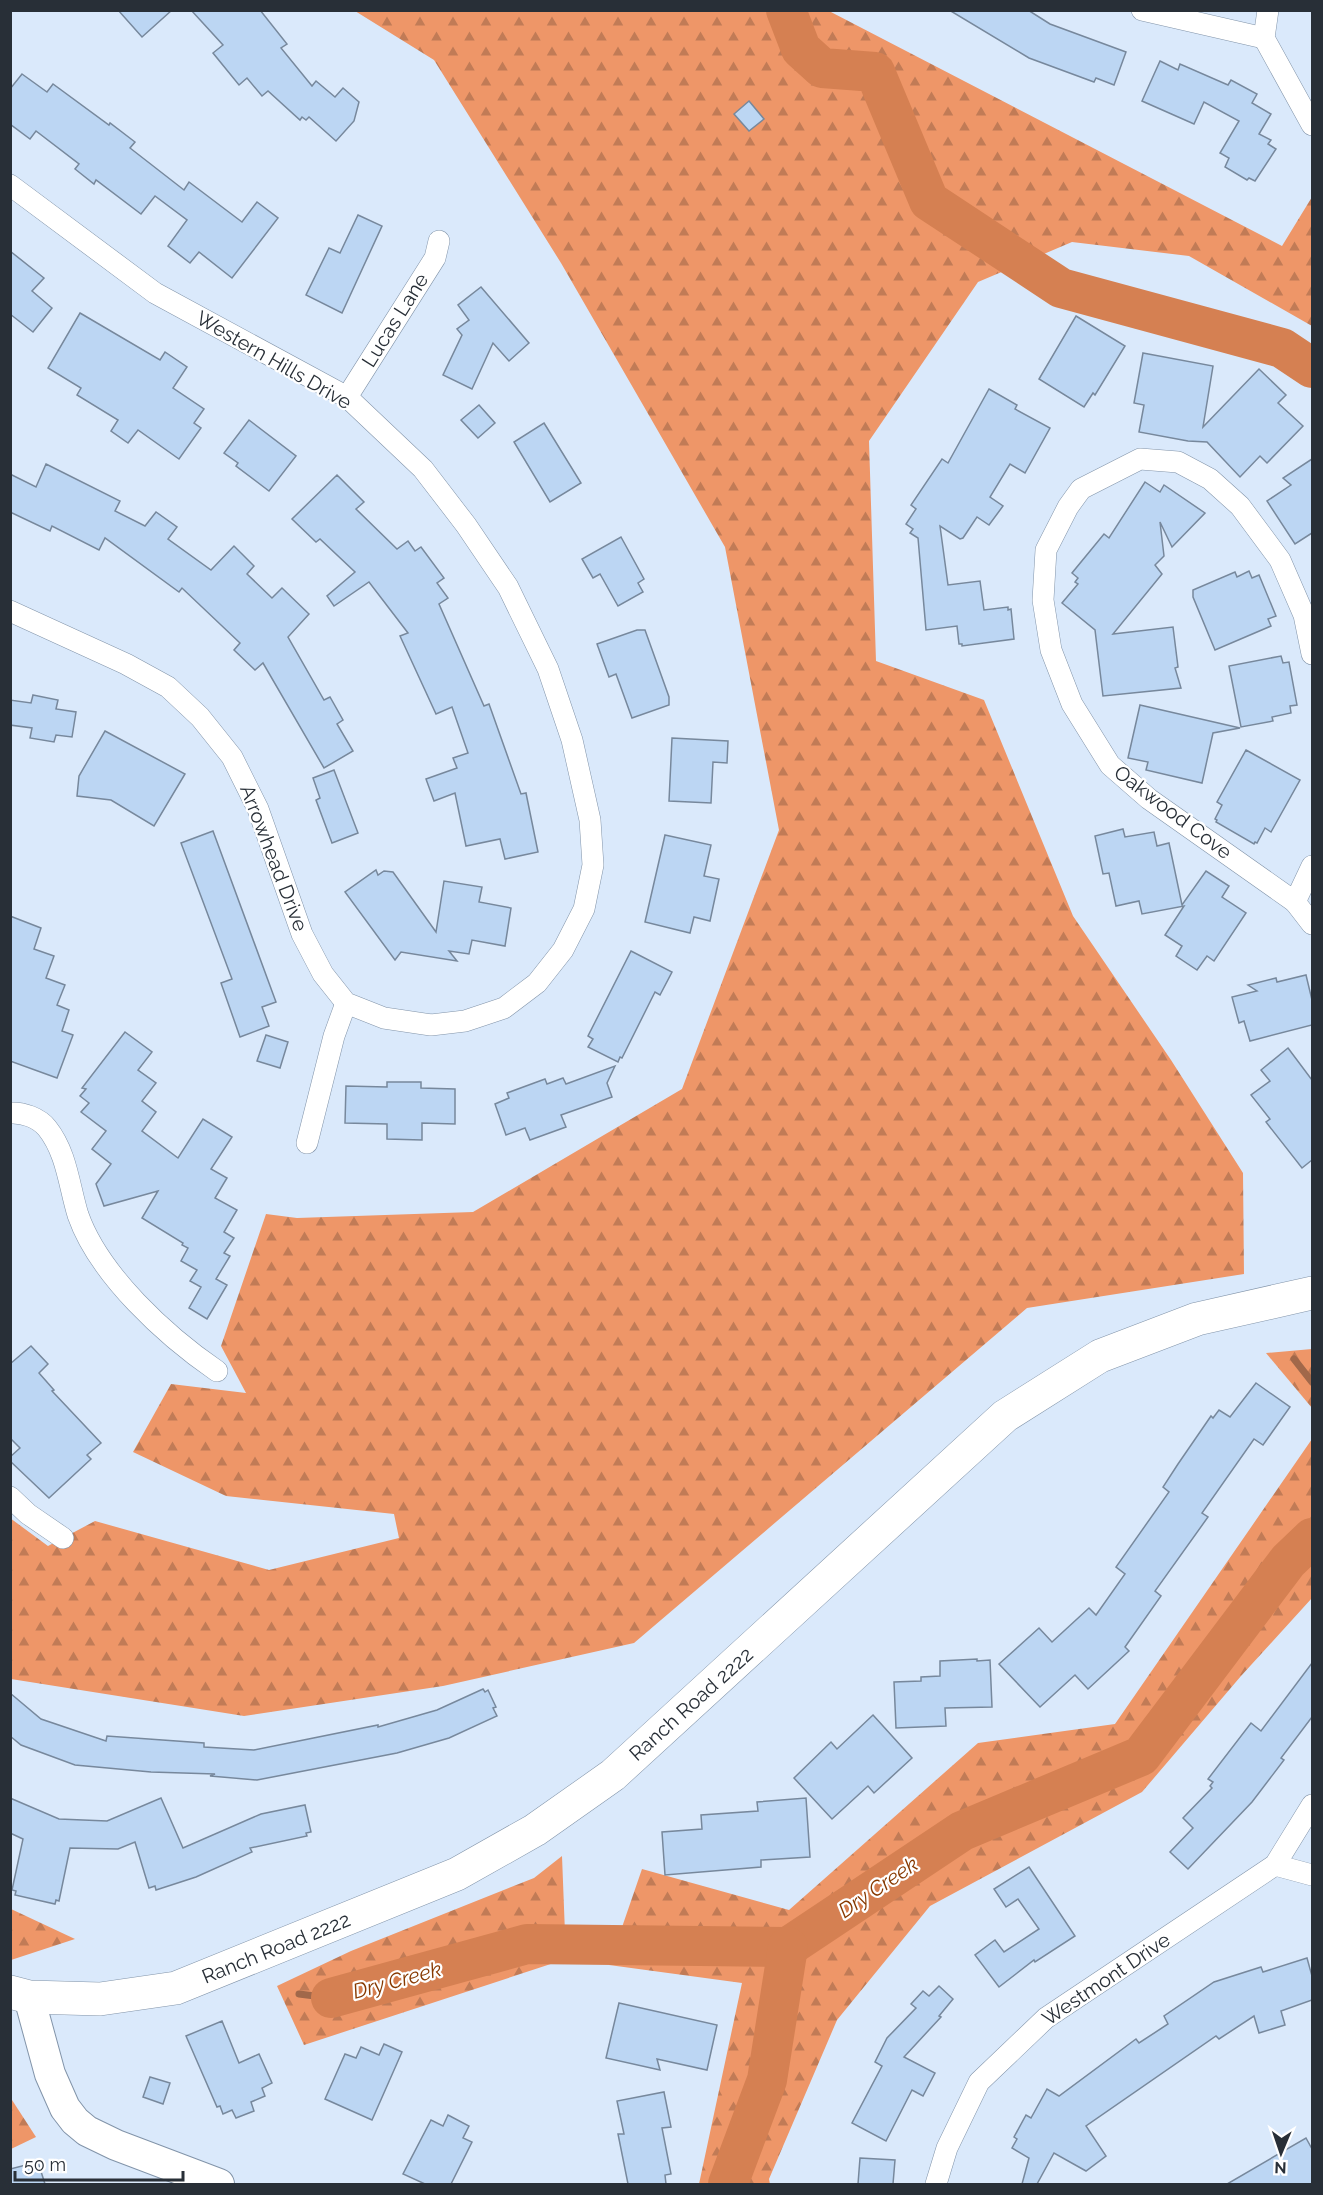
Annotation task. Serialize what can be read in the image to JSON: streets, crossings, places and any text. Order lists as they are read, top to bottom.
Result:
{
  "streets": {
    "main road": ["Ranch Road 2222"],
    "street": [
      "Lucas Lane",
      "Western Hills Drive",
      "Oakwood Cove",
      "Arrowhead Drive",
      "Westmont Drive"
    ]
  },
  "crossings": [
    ["Lucas Lane", "Western Hills Drive"],
    ["Western Hills Drive", "Arrowhead Drive"]
  ],
  "water": ["Dry Creek"],
  "scale_bar": "50 m",
  "north": "bottom"
}
